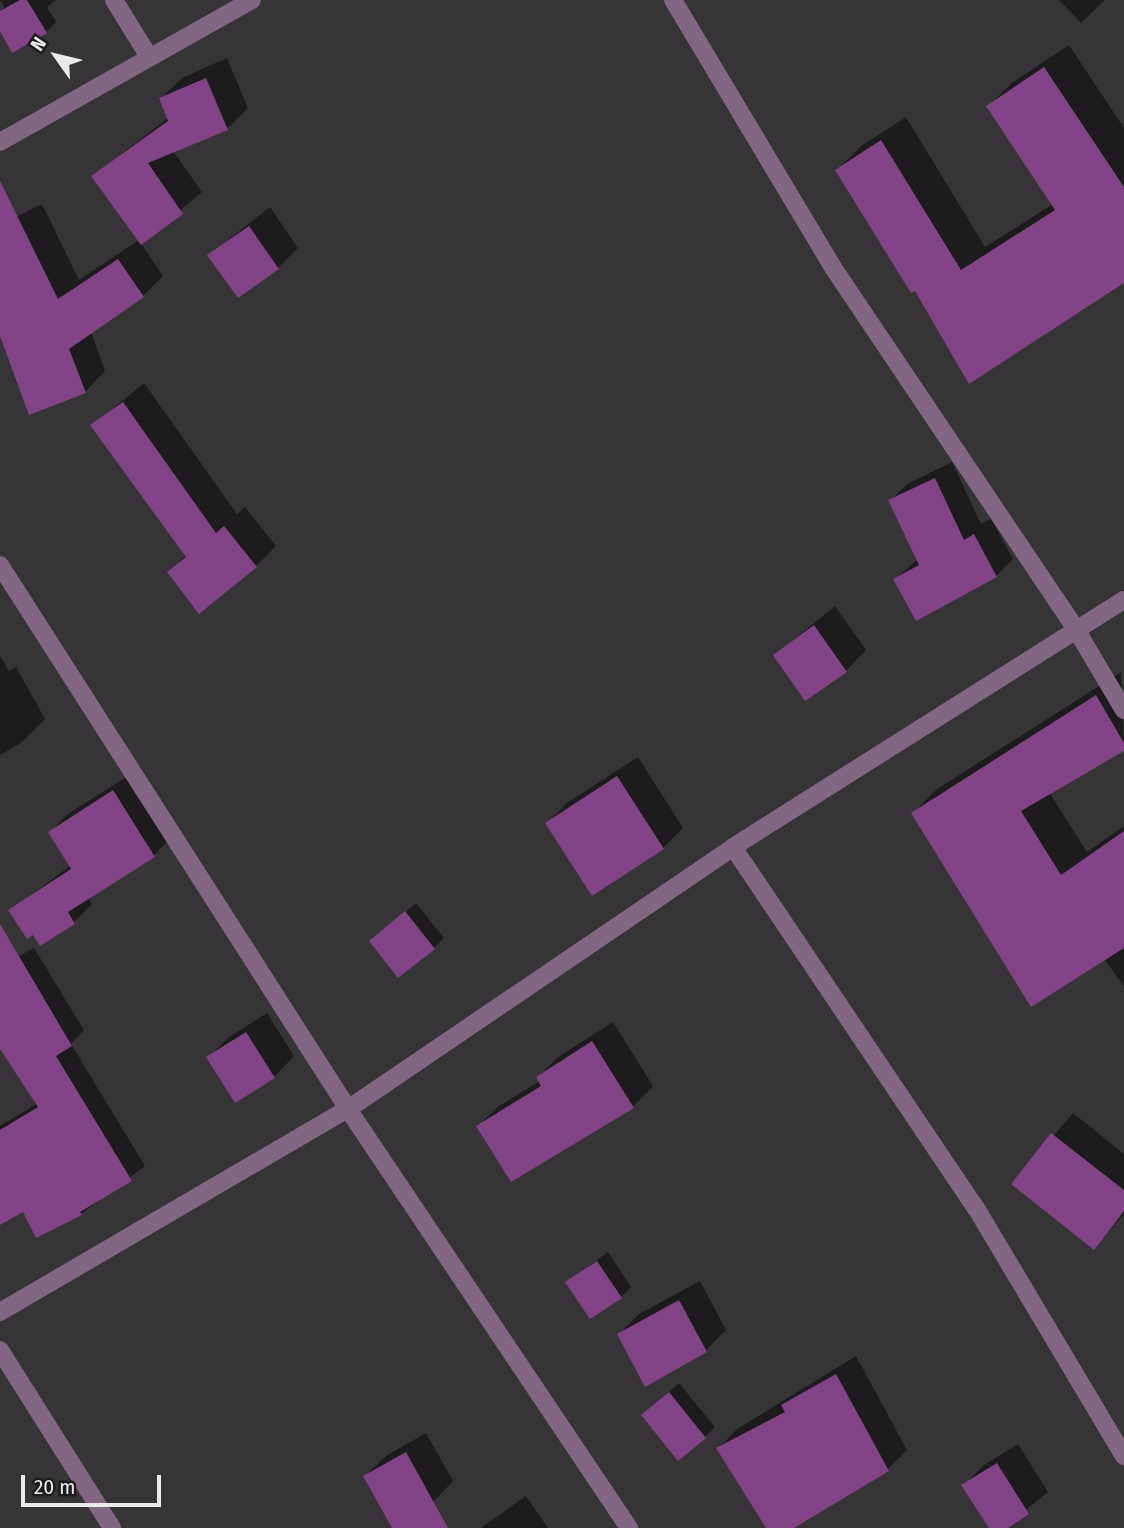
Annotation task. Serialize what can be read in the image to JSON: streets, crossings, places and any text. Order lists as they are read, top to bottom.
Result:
{
  "scale_bar": "20 m",
  "north": "top left"
}
